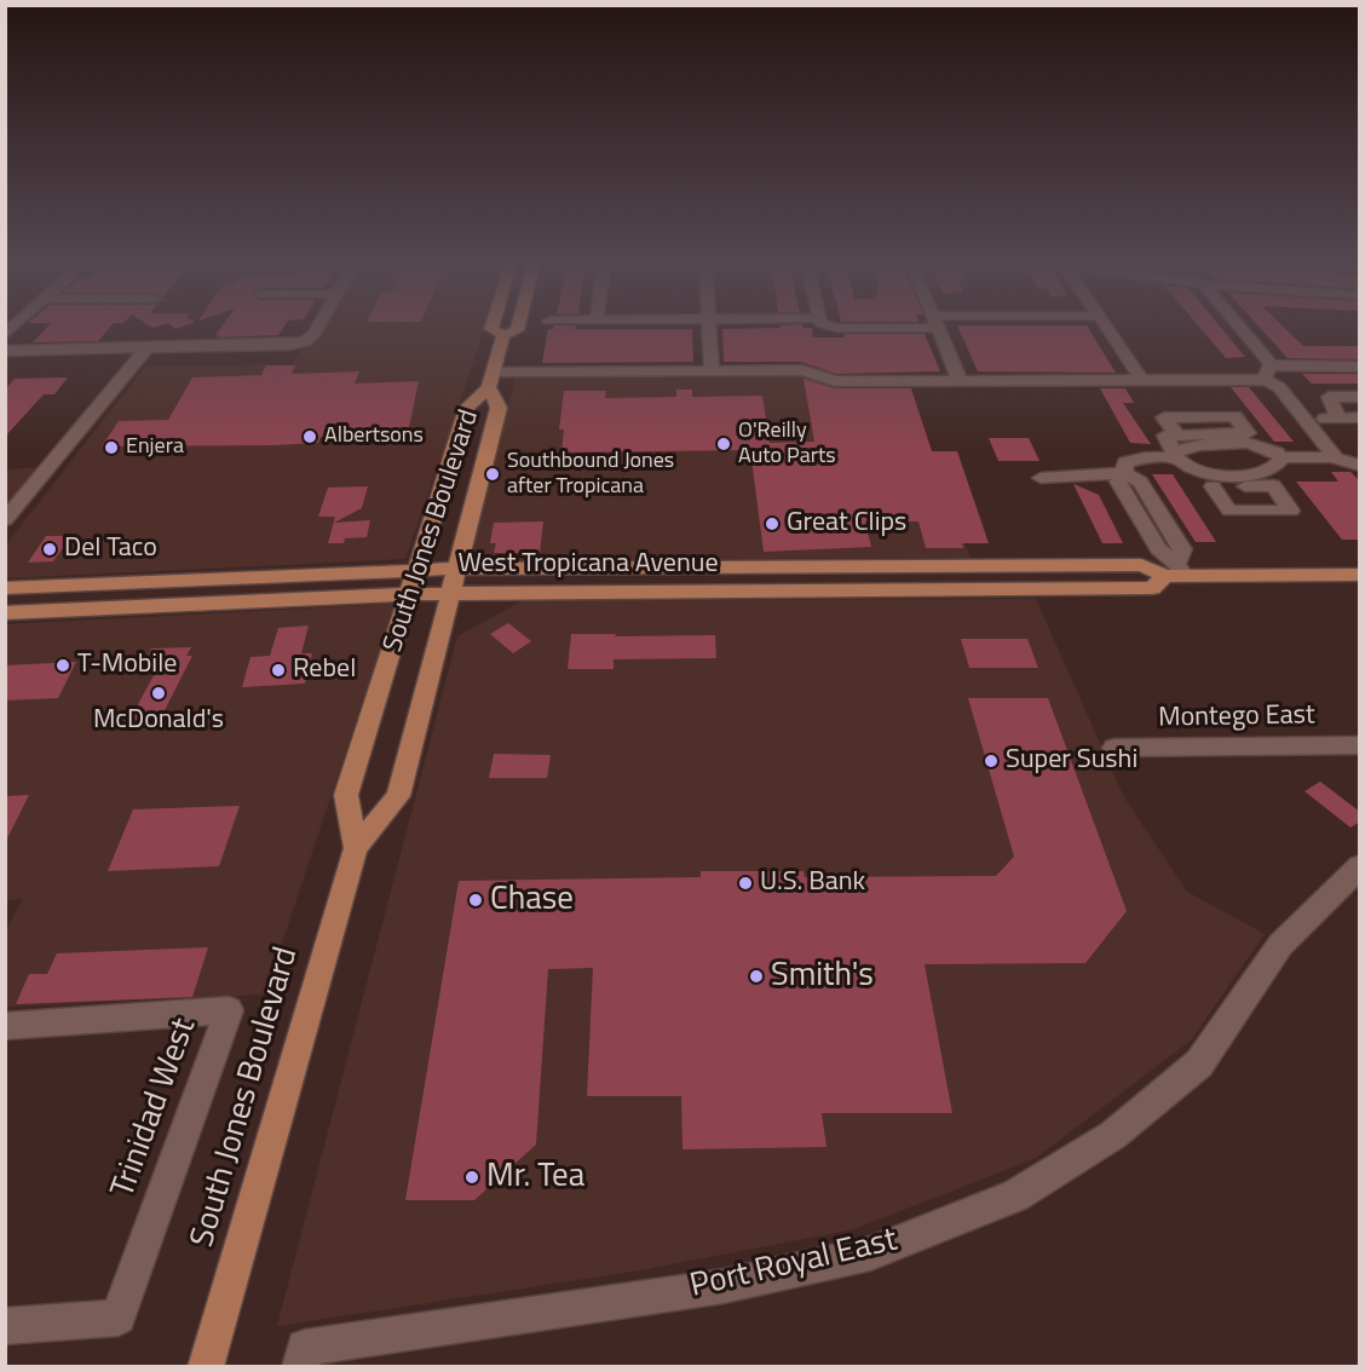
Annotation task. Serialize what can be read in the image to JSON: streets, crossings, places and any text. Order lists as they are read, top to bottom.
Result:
{
  "streets": {
    "main road": ["South Jones Boulevard", "West Tropicana Avenue"],
    "street": ["Montego East", "Trinidad West", "Port Royal East"]
  },
  "crossings": [
    ["South Jones Boulevard", "West Tropicana Avenue"]
  ],
  "places": [
    "Albertsons",
    "O'Reilly Auto Parts",
    "Enjera",
    "Southbound Jones after Tropicana",
    "Great Clips",
    "Del Taco",
    "T-Mobile",
    "Rebel",
    "McDonald's",
    "Super Sushi",
    "U.S. Bank",
    "Chase",
    "Smith's",
    "Mr. Tea"
  ]
}
